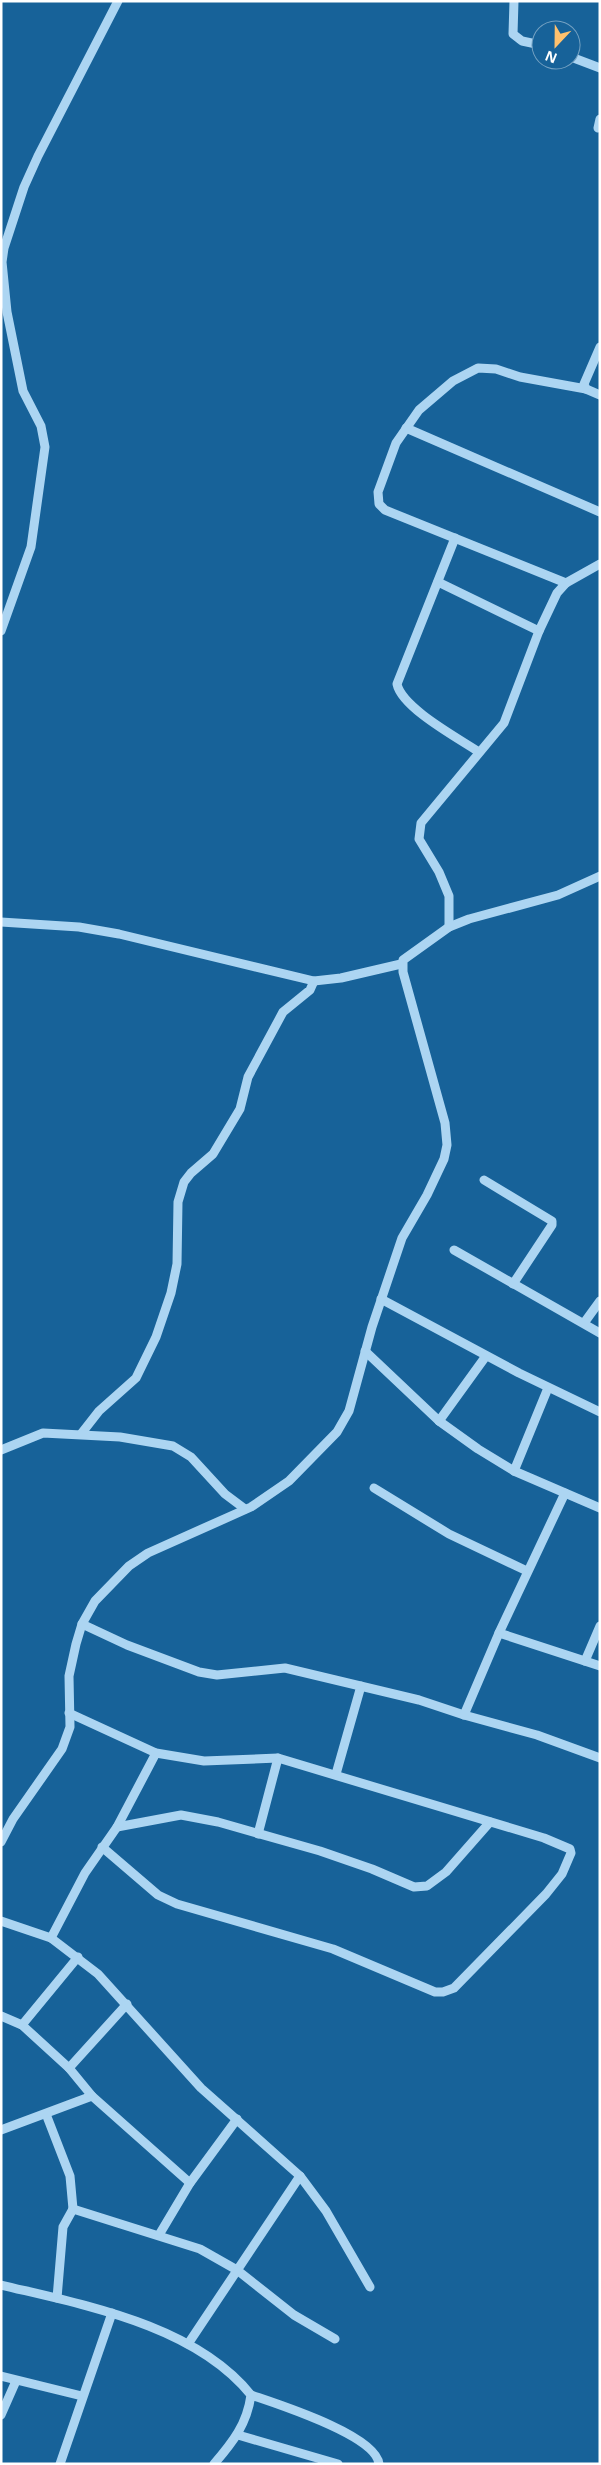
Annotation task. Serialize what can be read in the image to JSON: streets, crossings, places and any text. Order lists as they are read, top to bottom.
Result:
{
  "north": "bottom"
}
